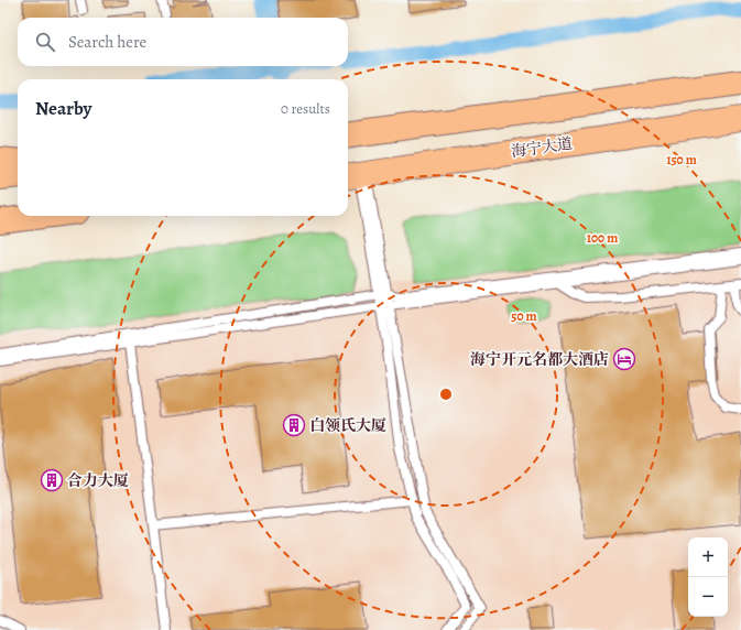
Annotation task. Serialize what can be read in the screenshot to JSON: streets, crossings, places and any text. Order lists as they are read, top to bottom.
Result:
{
  "streets": {
    "highway": ["海宁大道"]
  },
  "places": {
    "hotel": ["海宁开元名都大酒店"],
    "building": ["白领氏大厦", "合力大厦"]
  },
  "page": {
    "search": "Search here",
    "heading": ["Nearby", "0 results"],
    "map_buttons": ["+", "−"]
  },
  "rings": ["150 m", "100 m", "50 m"]
}
